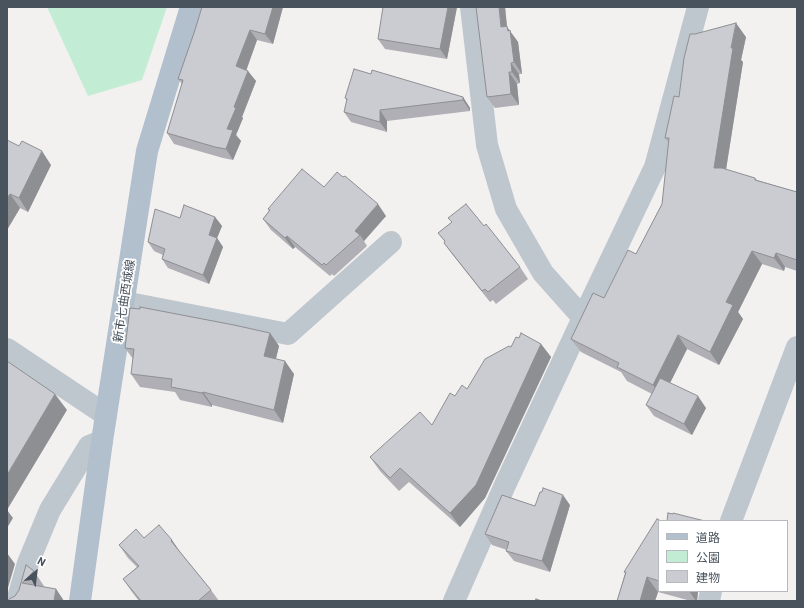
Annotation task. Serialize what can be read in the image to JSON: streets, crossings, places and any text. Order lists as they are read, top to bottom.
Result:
{
  "streets": {
    "main road": ["新市七曲西城線"]
  },
  "legend": ["道路", "公園", "建物"],
  "north": "top right"
}
